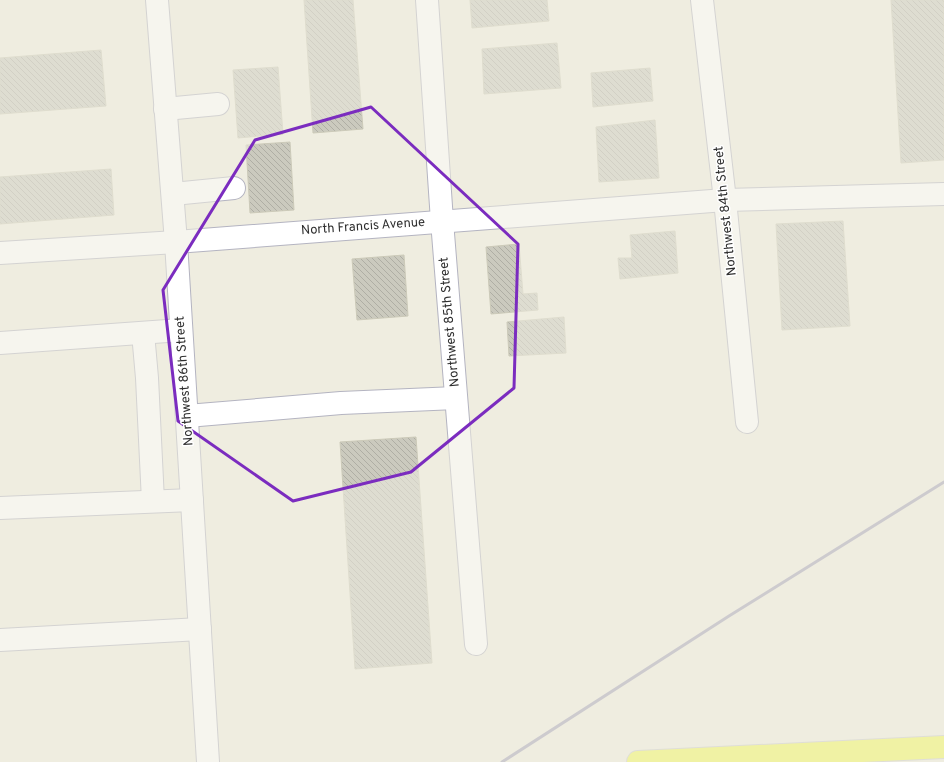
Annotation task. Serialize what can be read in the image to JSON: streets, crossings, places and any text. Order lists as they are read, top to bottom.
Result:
{
  "streets": {
    "street": [
      "Northwest 84th Street",
      "North Francis Avenue",
      "Northwest 85th Street",
      "Northwest 86th Street"
    ]
  },
  "crossings": [
    ["Northwest 84th Street", "North Francis Avenue"],
    ["North Francis Avenue", "Northwest 85th Street"],
    ["North Francis Avenue", "Northwest 86th Street"]
  ]
}
